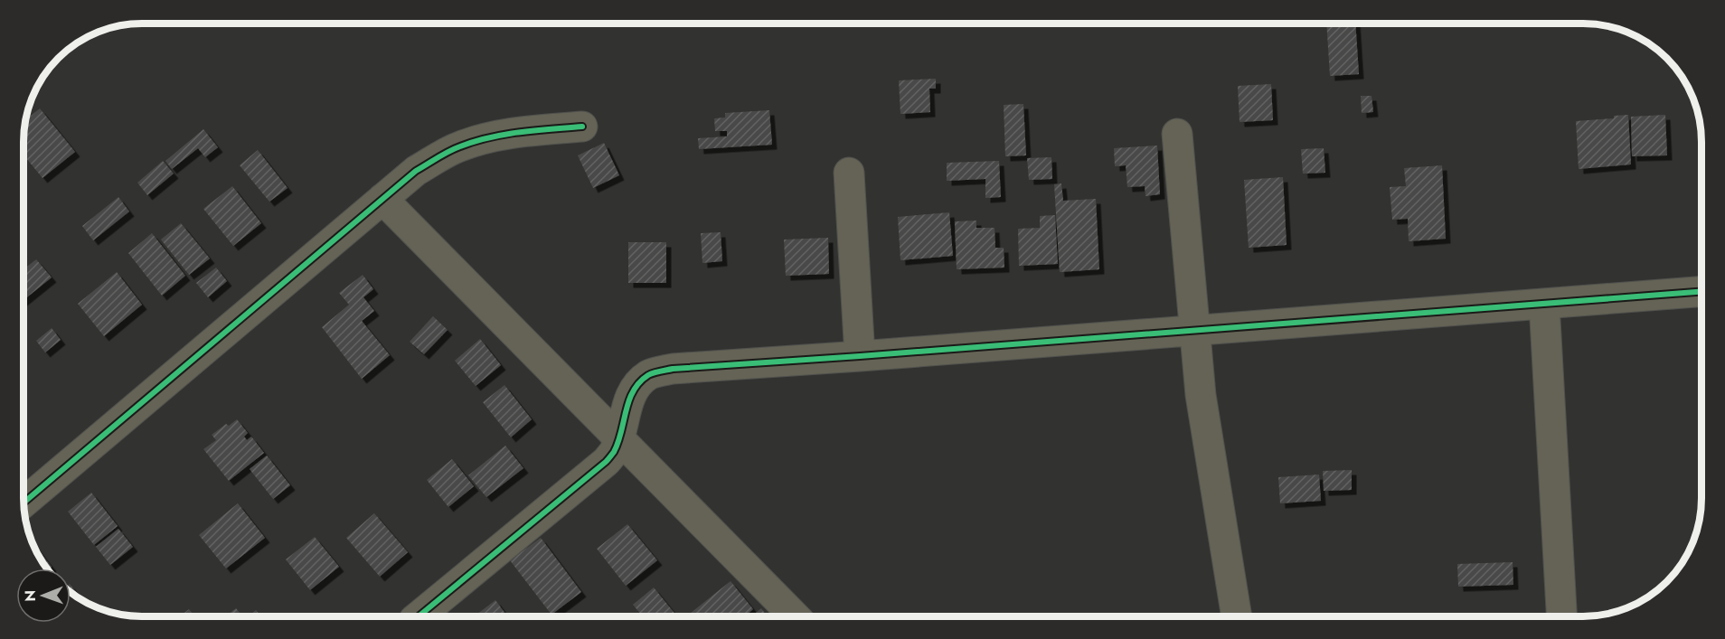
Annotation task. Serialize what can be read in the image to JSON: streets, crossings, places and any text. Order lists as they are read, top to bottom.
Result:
{
  "north": "left"
}
